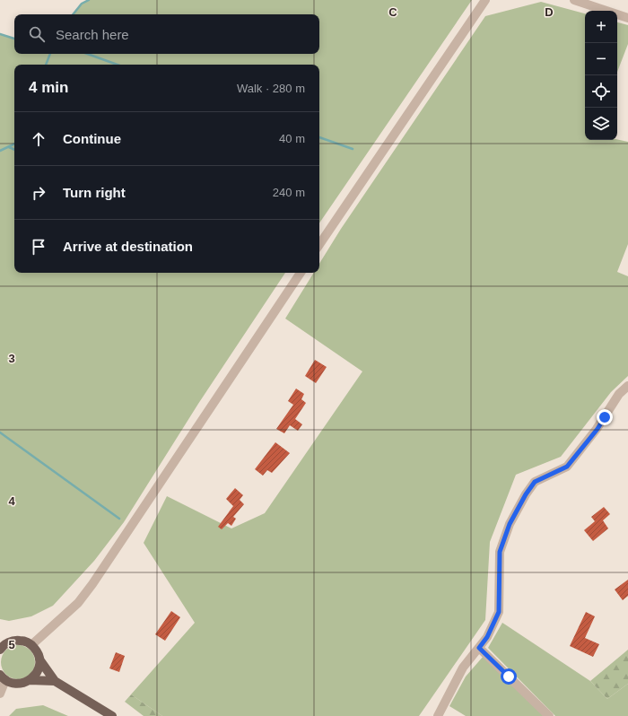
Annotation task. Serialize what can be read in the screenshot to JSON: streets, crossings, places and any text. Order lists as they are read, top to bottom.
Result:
{
  "page": {
    "map_buttons": ["+", "−"],
    "search": "Search here",
    "heading": ["4 min", "Walk · 280 m"],
    "list": [
      ["Continue", "40 m"],
      ["Turn right", "240 m"],
      "Arrive at destination"
    ]
  },
  "grid": {
    "columns": ["C", "D"],
    "rows": ["3", "4", "5"]
  }
}
